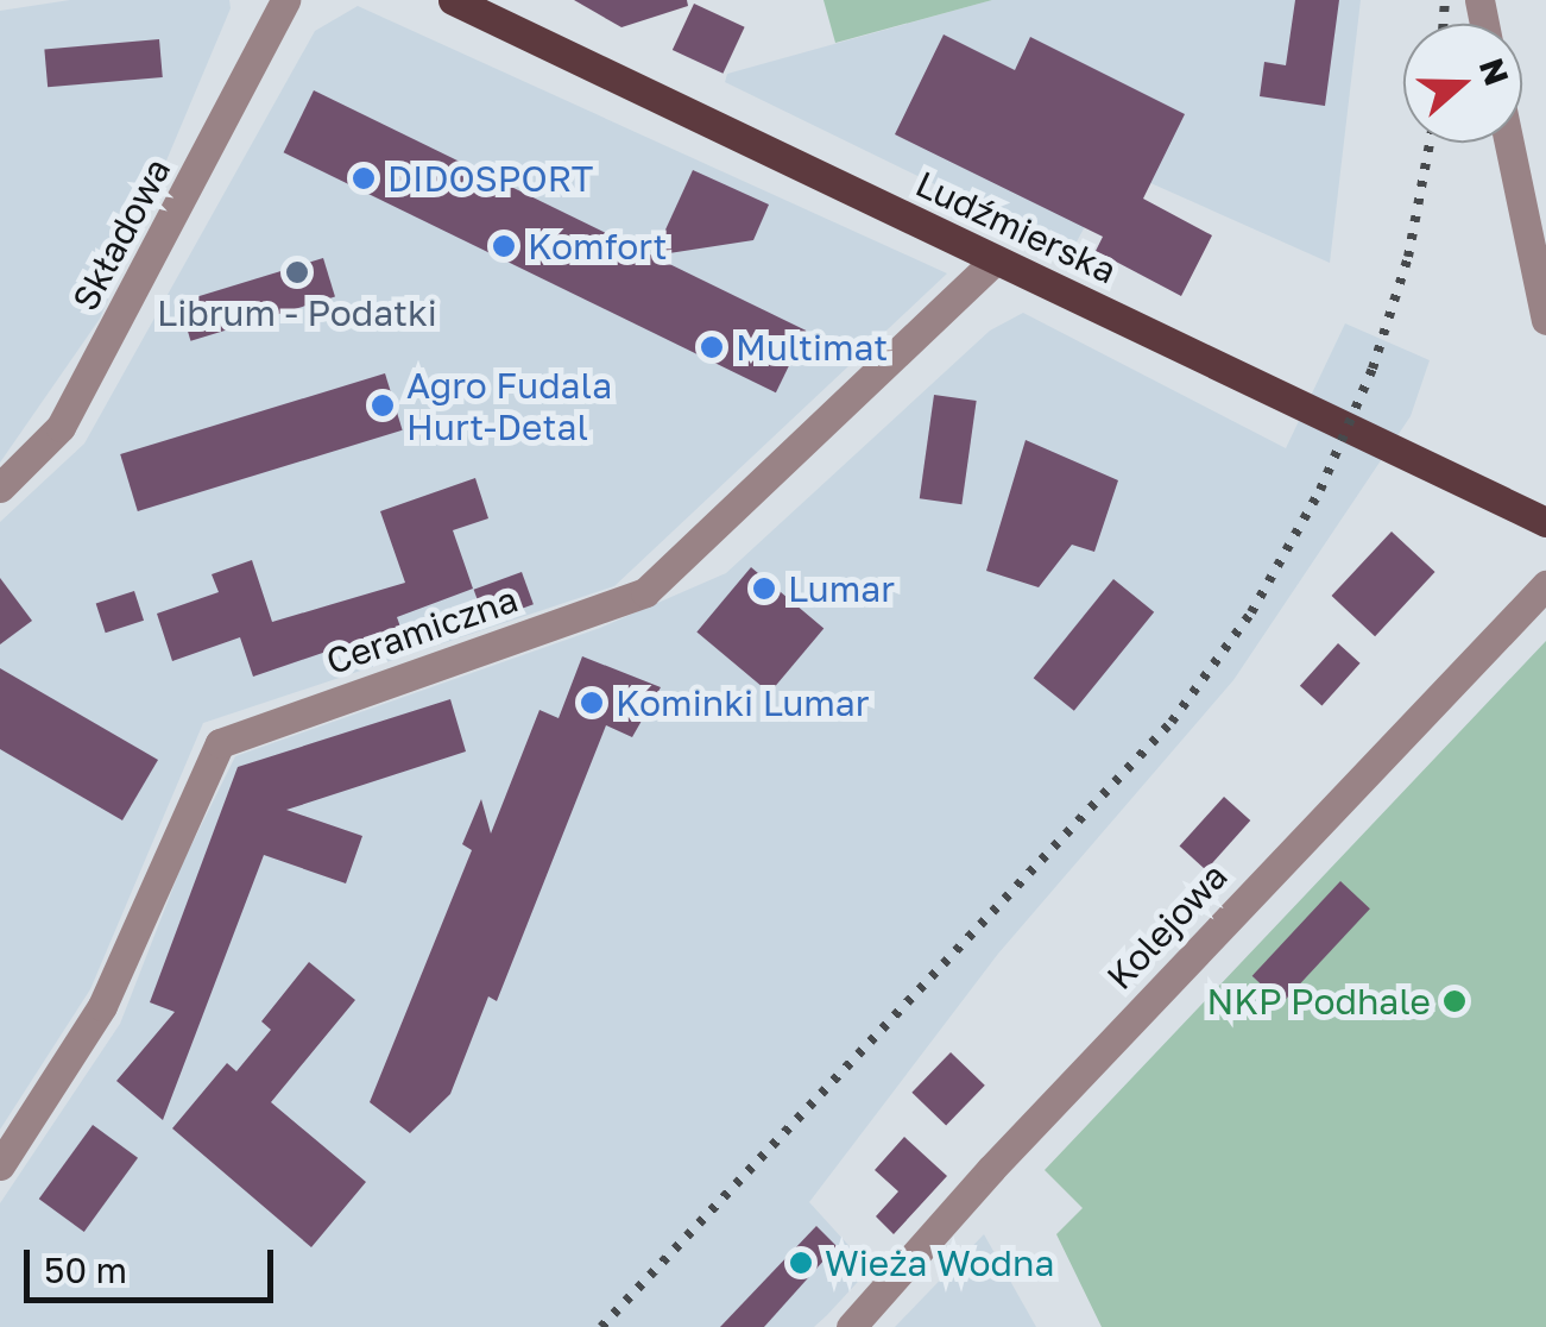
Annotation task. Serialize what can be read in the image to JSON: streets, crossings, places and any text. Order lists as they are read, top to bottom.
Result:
{
  "streets": {
    "main road": ["Ludźmierska"],
    "street": ["Składowa", "Ceramiczna", "Kolejowa"]
  },
  "crossings": [
    ["Ludźmierska", "Ceramiczna"]
  ],
  "places": [
    "DIDOSPORT",
    "Komfort",
    "Librum - Podatki",
    "Multimat",
    "Agro Fudala Hurt-Detal",
    "Lumar",
    "Kominki Lumar",
    "NKP Podhale",
    "Wieża Wodna"
  ],
  "scale_bar": "50 m",
  "north": "right"
}
